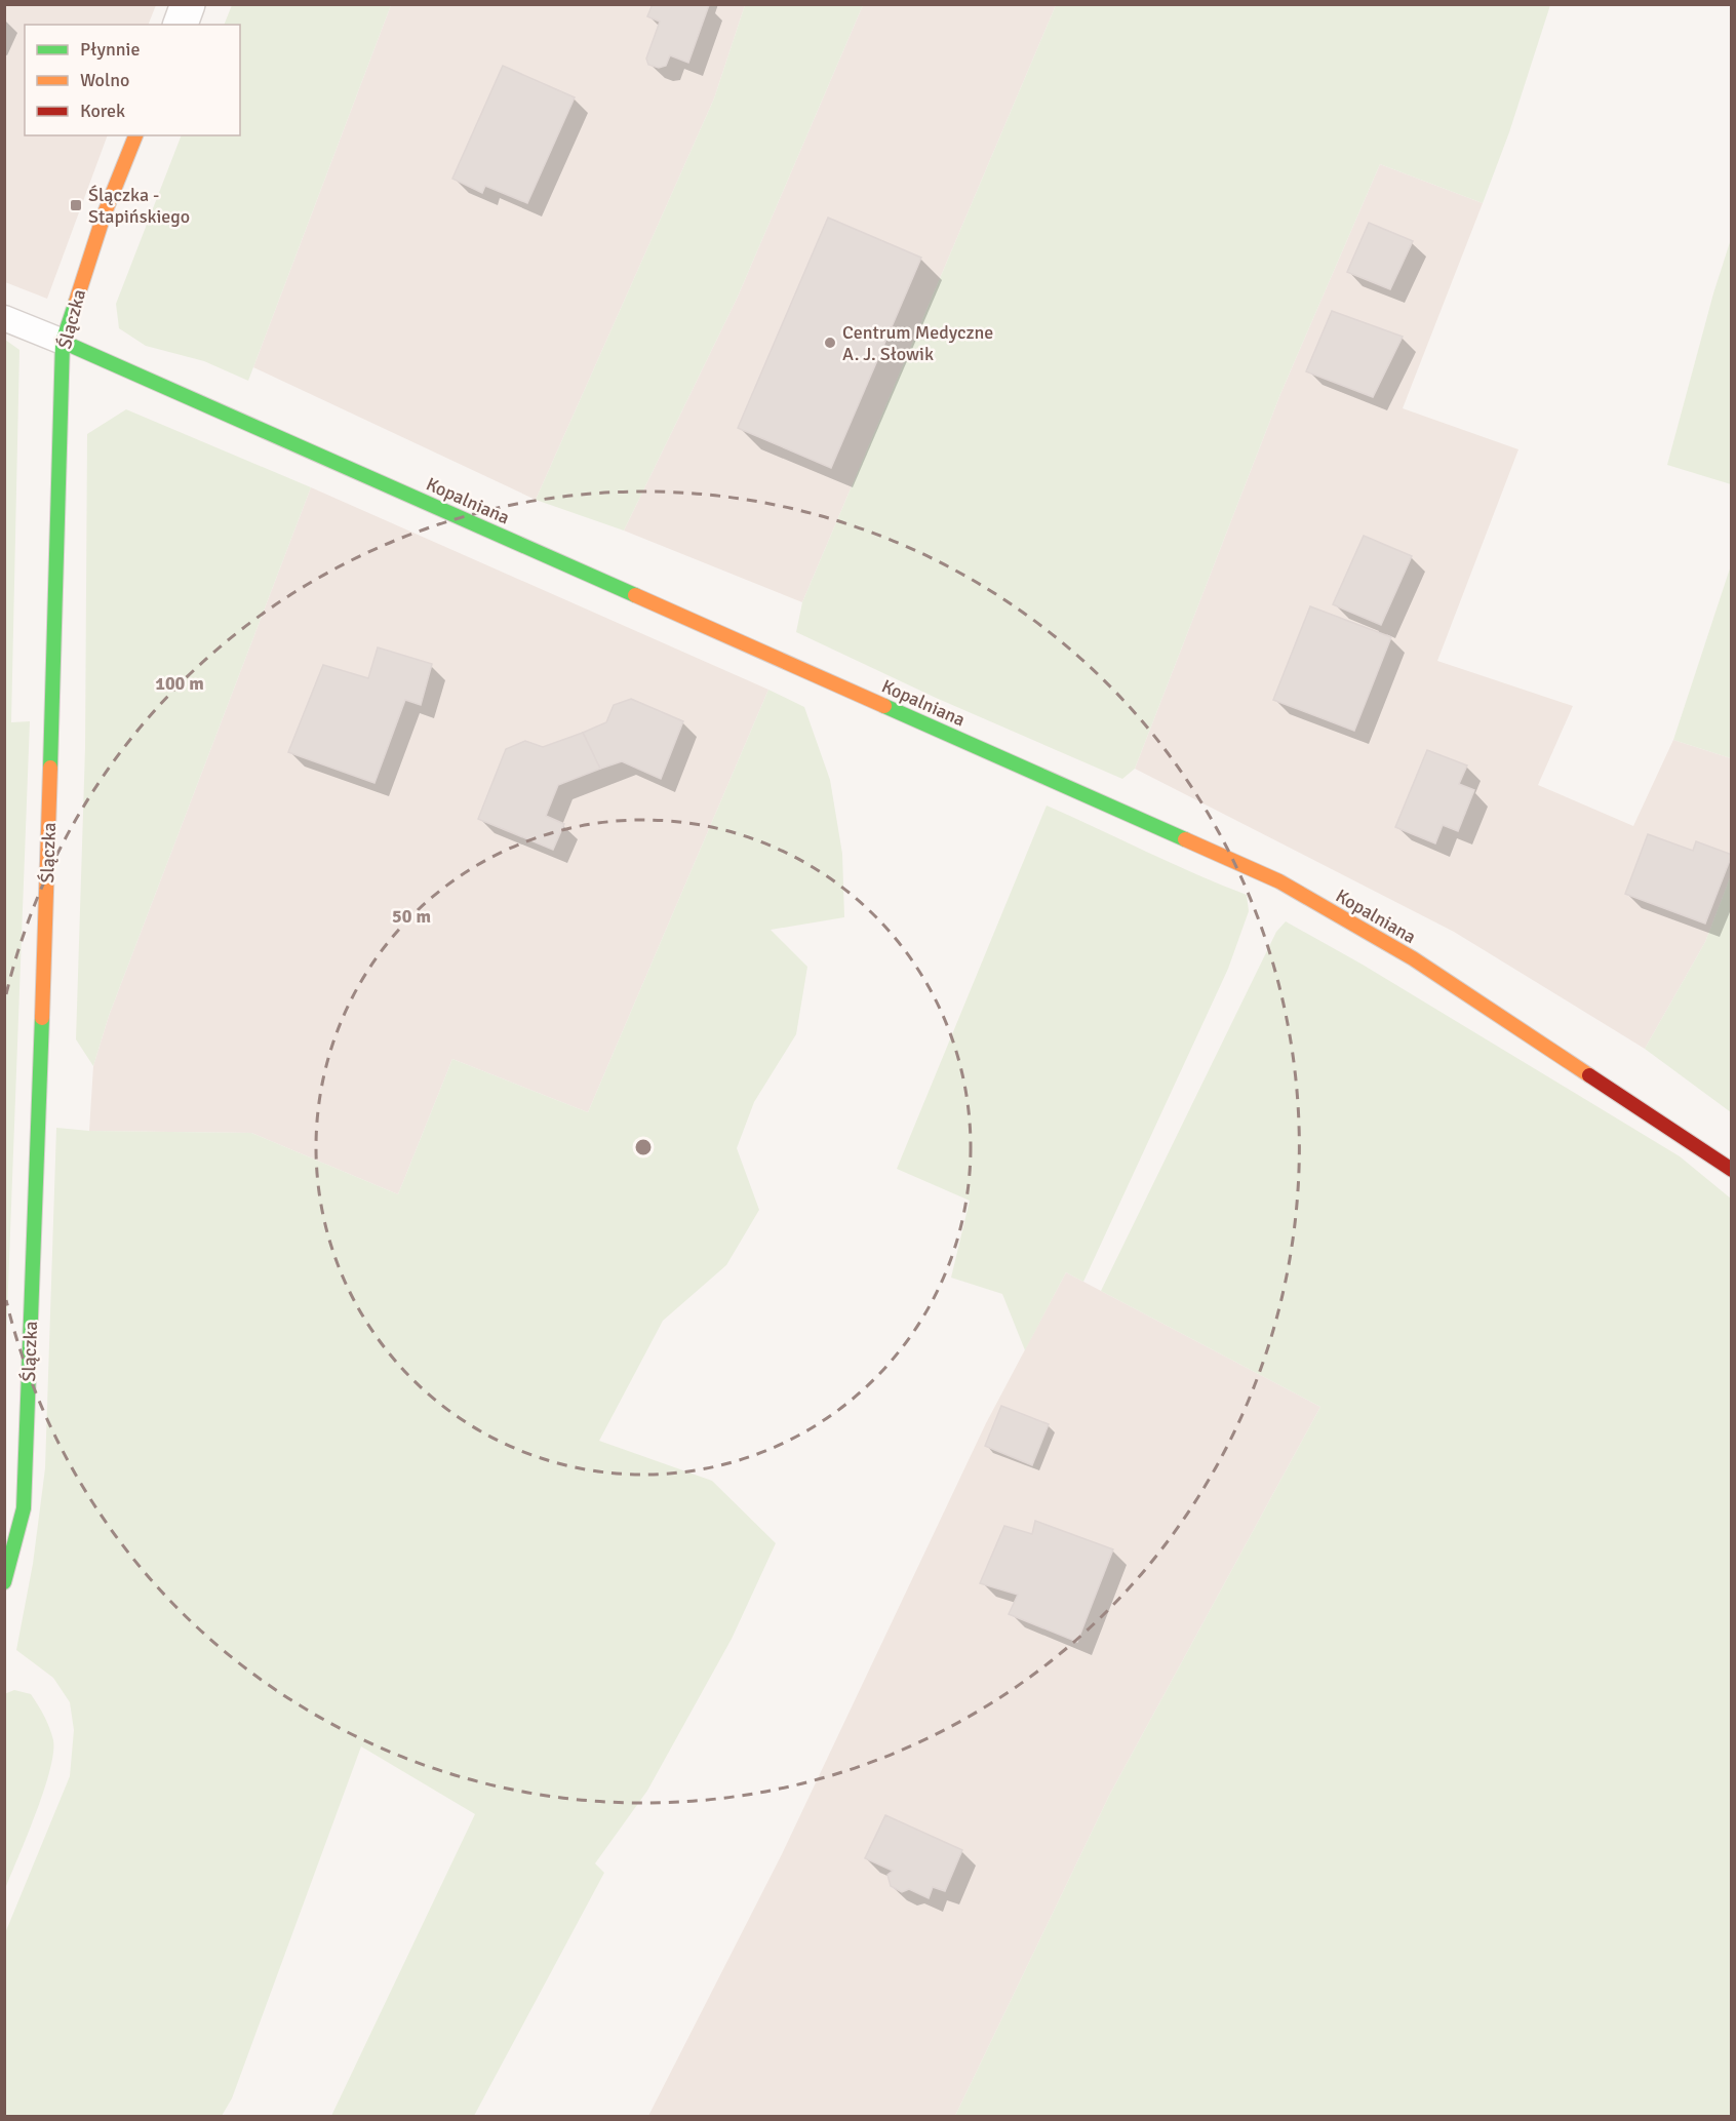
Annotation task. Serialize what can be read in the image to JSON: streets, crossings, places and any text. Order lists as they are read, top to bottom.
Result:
{
  "streets": {
    "street": ["Ślączka", "Kopalniana"]
  },
  "crossings": [
    ["Ślączka", "Kopalniana"]
  ],
  "places": {
    "transit": ["Ślączka - Stapińskiego"],
    "other": ["Centrum Medyczne A. J. Słowik"]
  },
  "legend": ["Płynnie", "Wolno", "Korek"],
  "rings": ["100 m", "50 m"]
}
